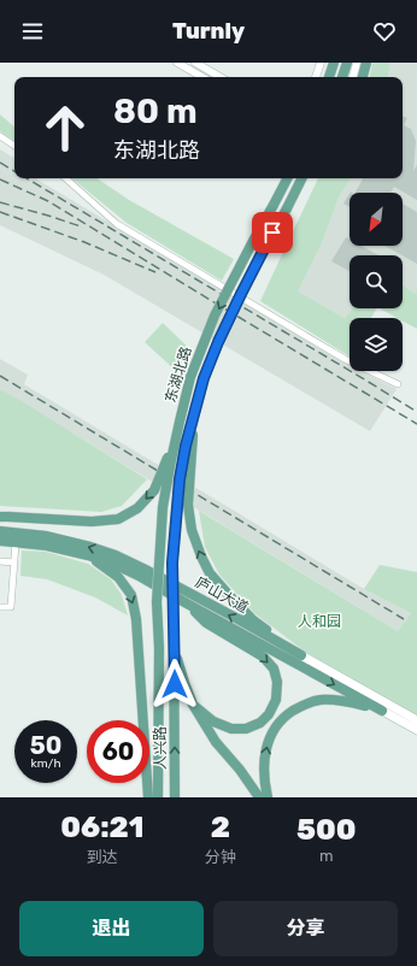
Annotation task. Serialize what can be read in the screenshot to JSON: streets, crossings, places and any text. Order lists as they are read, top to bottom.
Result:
{
  "streets": {
    "main road": ["东湖北路", "庐山大道", "人兴路"]
  },
  "crossings": [
    ["东湖北路", "人兴路"]
  ],
  "parks": ["人和园"],
  "north": "bottom left",
  "page": {
    "header": "Turnly",
    "turn": ["80 m", "东湖北路"],
    "speed": "50 km/h",
    "limit": "60",
    "eta": [
      "06:21",
      "到达",
      "2",
      "分钟",
      "500",
      "m"
    ],
    "buttons": ["退出", "分享"]
  }
}
